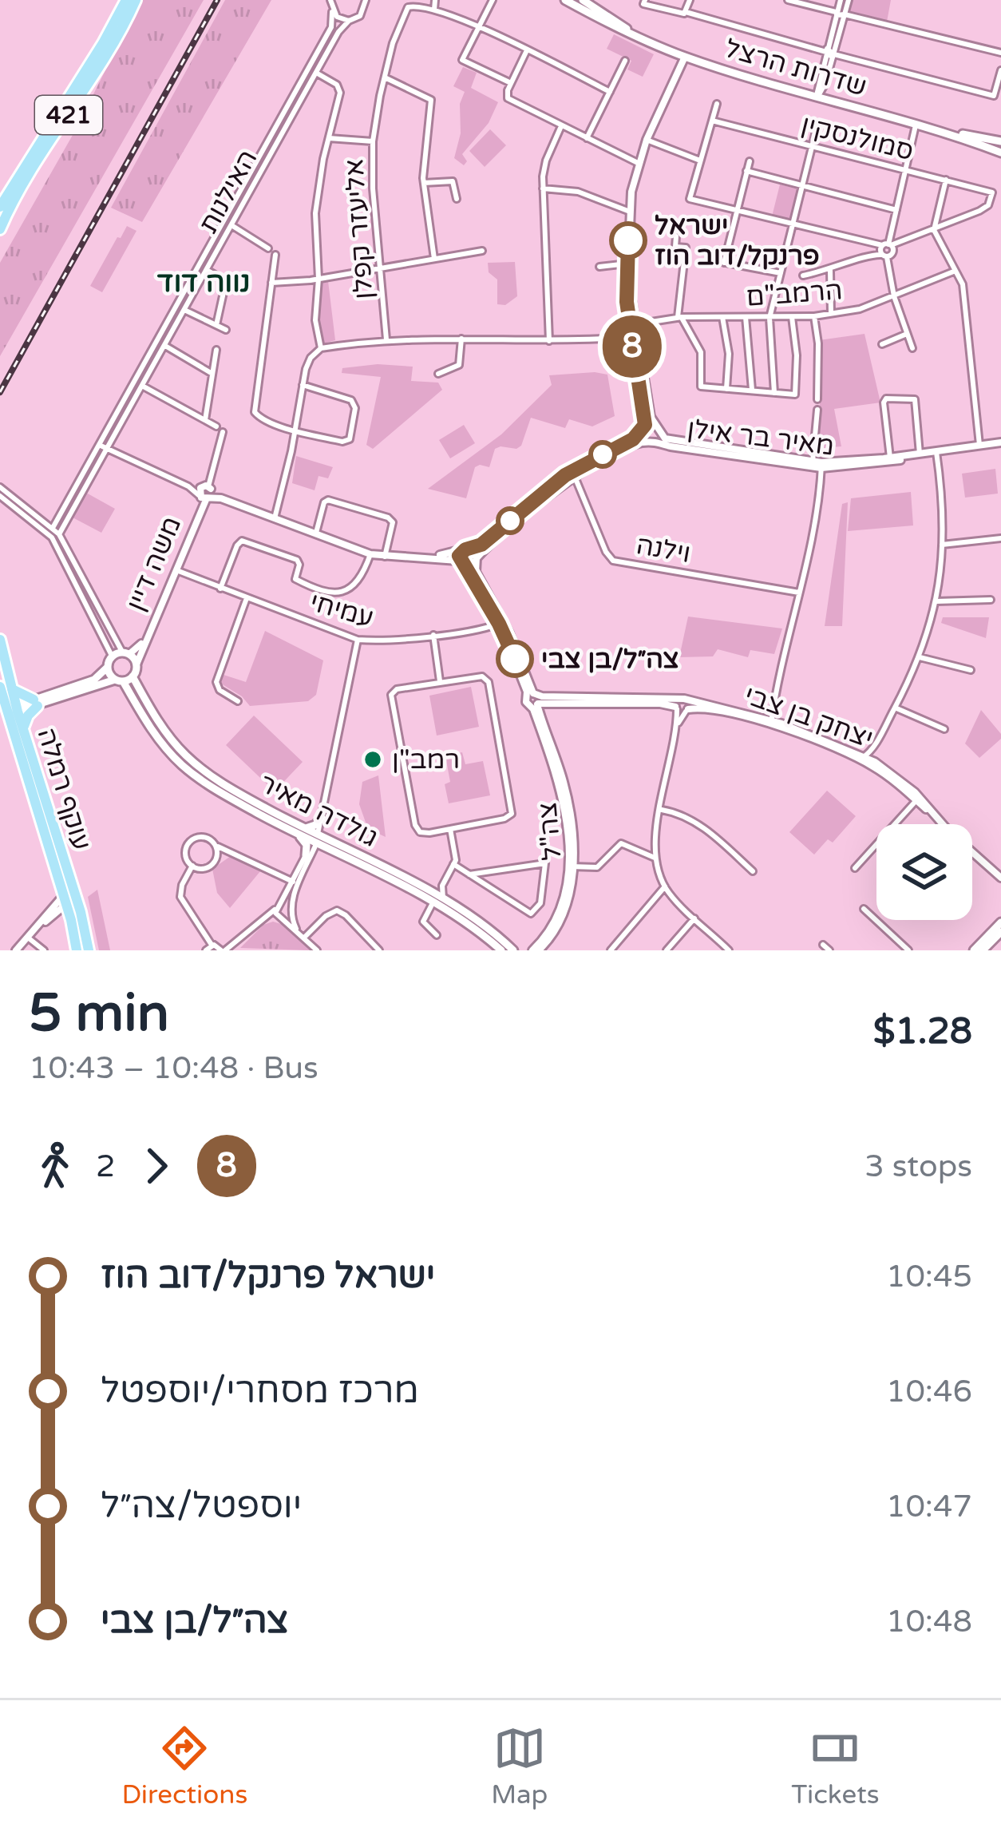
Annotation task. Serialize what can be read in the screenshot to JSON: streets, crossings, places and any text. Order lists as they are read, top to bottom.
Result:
{
  "streets": {
    "main road": [
      "שדרות הרצל",
      "421",
      "עוקף רמלה",
      "גולדה מאיר"
    ],
    "street": [
      "סמולנסקין",
      "האילנות",
      "אליעזר קפלן",
      "הרמב\"ם",
      "מאיר בר אילן",
      "וילנה",
      "משה דיין",
      "עמיחי",
      "יצחק בן צבי",
      "צה\"ל"
    ]
  },
  "crossings": [
    ["משה דיין", "עמיחי"],
    ["משה דיין", "גולדה מאיר"],
    ["עמיחי", "צה\"ל"],
    ["יצחק בן צבי", "צה\"ל"],
    ["גולדה מאיר", "צה\"ל"]
  ],
  "districts": ["נווה דוד"],
  "places": ["ישראל פרנקל/דוב הוז", "צה״ל/בן צבי", "רמב\"ן"],
  "lines": ["bus line 8"],
  "page": {
    "on_map": "8",
    "heading": ["5 min", "10:43 – 10:48 · Bus", "$1.28"],
    "legs": ["2", "8", "3 stops"],
    "list": [
      {
        "name": "ישראל פרנקל/דוב הוז",
        "value": "10:45"
      },
      {
        "name": "מרכז מסחרי/יוספטל",
        "value": "10:46"
      },
      {
        "name": "יוספטל/צה״ל",
        "value": "10:47"
      },
      {
        "name": "צה״ל/בן צבי",
        "value": "10:48"
      }
    ],
    "tabs": ["Directions", "Map", "Tickets"]
  }
}
